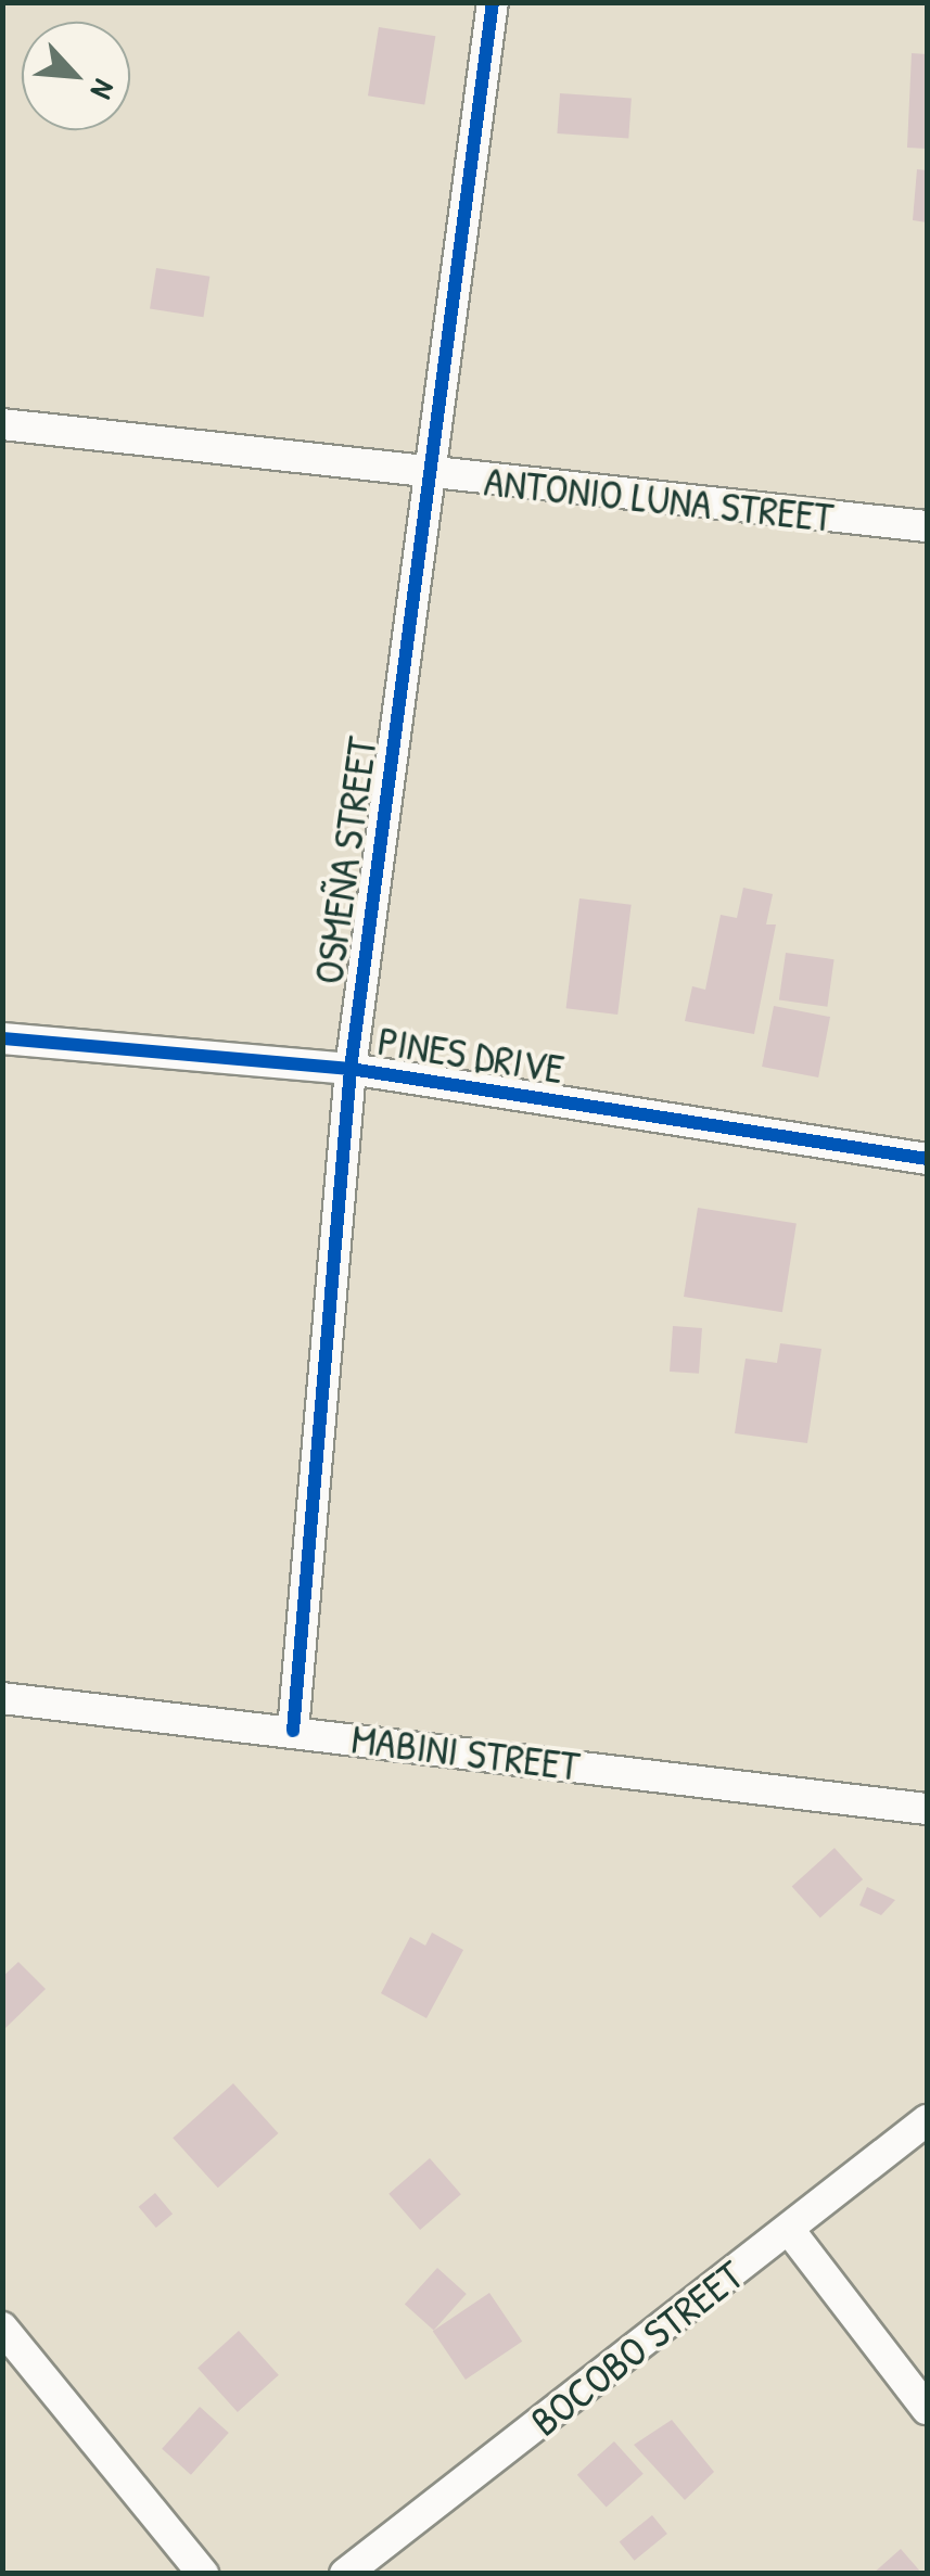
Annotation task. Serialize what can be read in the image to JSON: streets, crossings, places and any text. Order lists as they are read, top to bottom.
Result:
{
  "streets": {
    "street": [
      "ANTONIO LUNA STREET",
      "OSMEÑA STREET",
      "PINES DRIVE",
      "MABINI STREET",
      "BOCOBO STREET"
    ]
  },
  "crossings": [
    ["ANTONIO LUNA STREET", "OSMEÑA STREET"],
    ["OSMEÑA STREET", "PINES DRIVE"],
    ["OSMEÑA STREET", "MABINI STREET"]
  ],
  "north": "bottom right"
}
